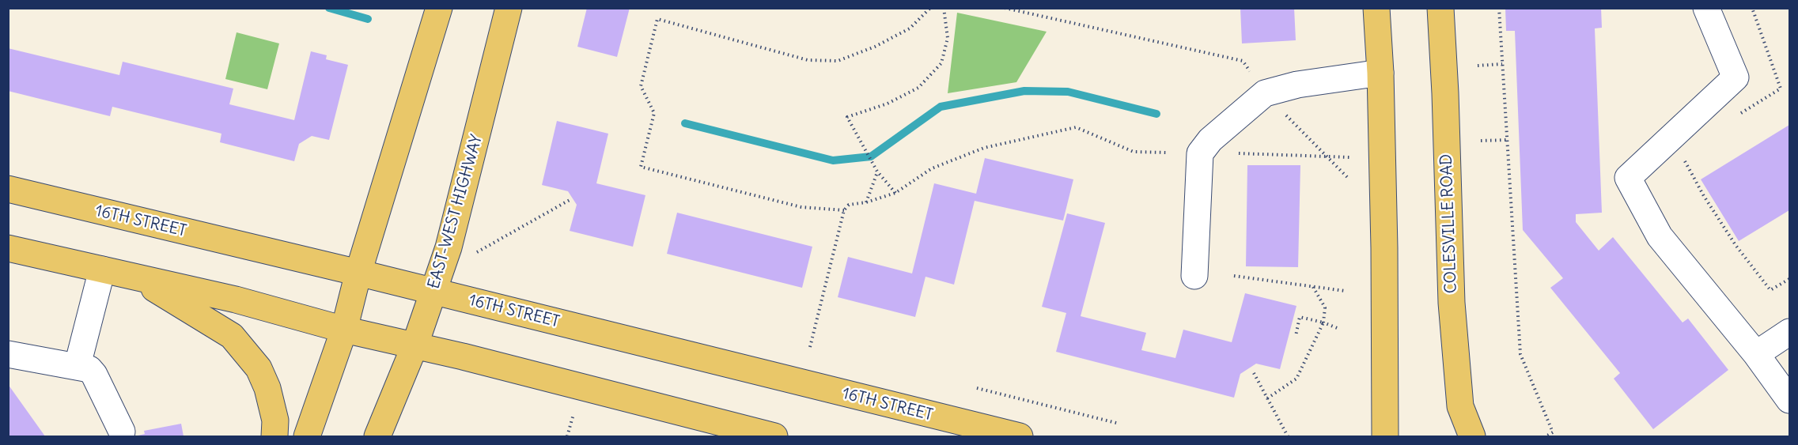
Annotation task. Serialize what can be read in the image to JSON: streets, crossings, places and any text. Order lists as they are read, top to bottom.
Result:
{
  "streets": {
    "main road": ["EAST-WEST HIGHWAY", "16TH STREET", "COLESVILLE ROAD"]
  },
  "crossings": [
    ["EAST-WEST HIGHWAY", "16TH STREET"]
  ]
}
